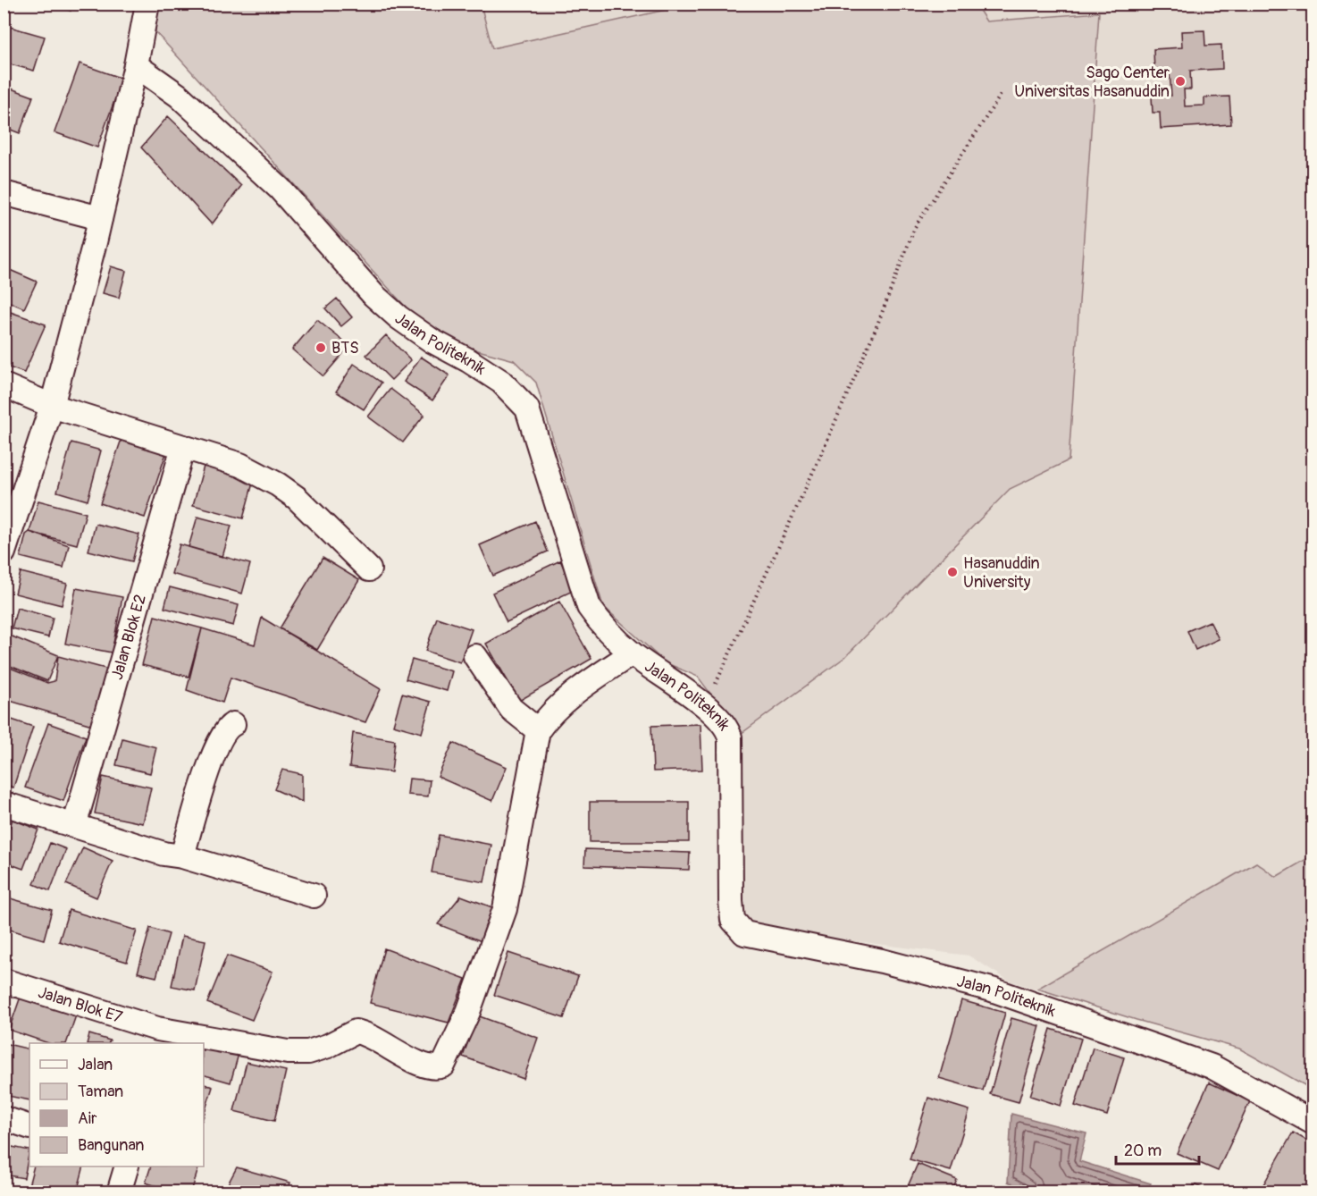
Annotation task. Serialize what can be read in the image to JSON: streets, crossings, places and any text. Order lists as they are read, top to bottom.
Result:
{
  "streets": {
    "street": ["Jalan Politeknik", "Jalan Blok E2", "Jalan Blok E7"]
  },
  "places": ["Sago Center Universitas Hasanuddin", "BTS", "Hasanuddin University"],
  "legend": [
    "Jalan",
    "Taman",
    "Air",
    "Bangunan"
  ],
  "scale_bar": "20 m"
}
